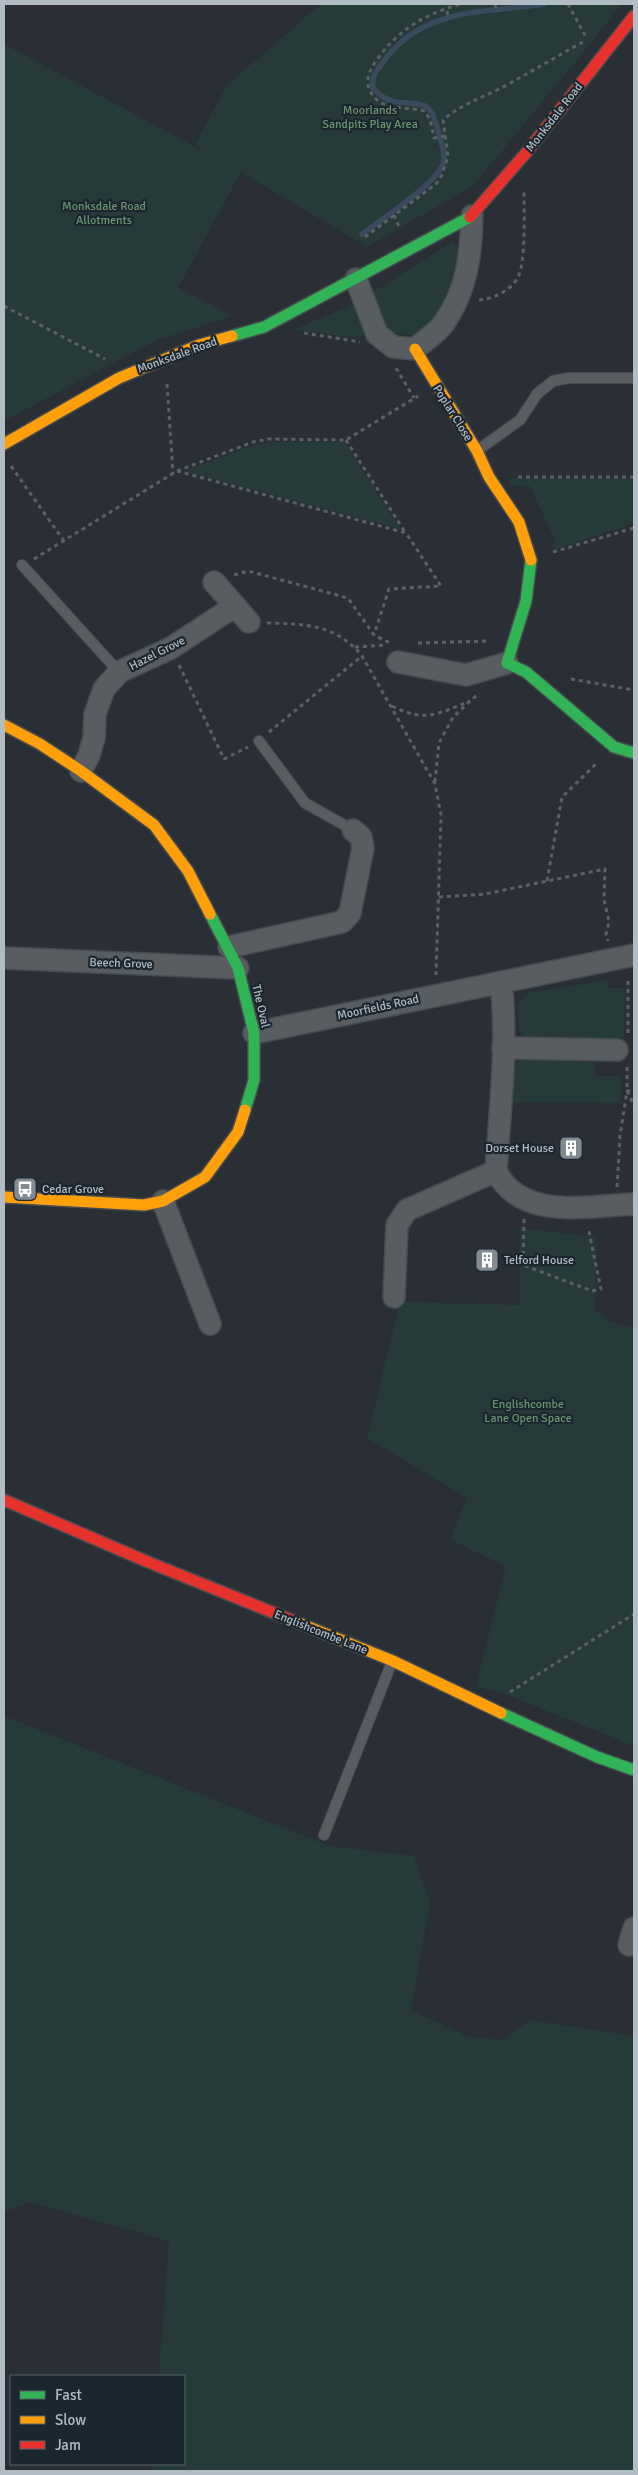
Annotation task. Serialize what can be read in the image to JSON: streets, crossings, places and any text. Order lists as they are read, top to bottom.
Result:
{
  "streets": {
    "street": [
      "Monksdale Road",
      "Poplar Close",
      "Hazel Grove",
      "Beech Grove",
      "The Oval",
      "Moorfields Road",
      "Englishcombe Lane"
    ]
  },
  "crossings": [
    ["Hazel Grove", "The Oval"],
    ["Beech Grove", "The Oval"],
    ["The Oval", "Moorfields Road"]
  ],
  "parks": ["Moorlands Sandpits Play Area", "Monksdale Road Allotments", "Englishcombe Lane Open Space"],
  "places": {
    "building": ["Dorset House", "Telford House"],
    "bus stop": ["Cedar Grove"]
  },
  "legend": ["Fast", "Slow", "Jam"]
}
